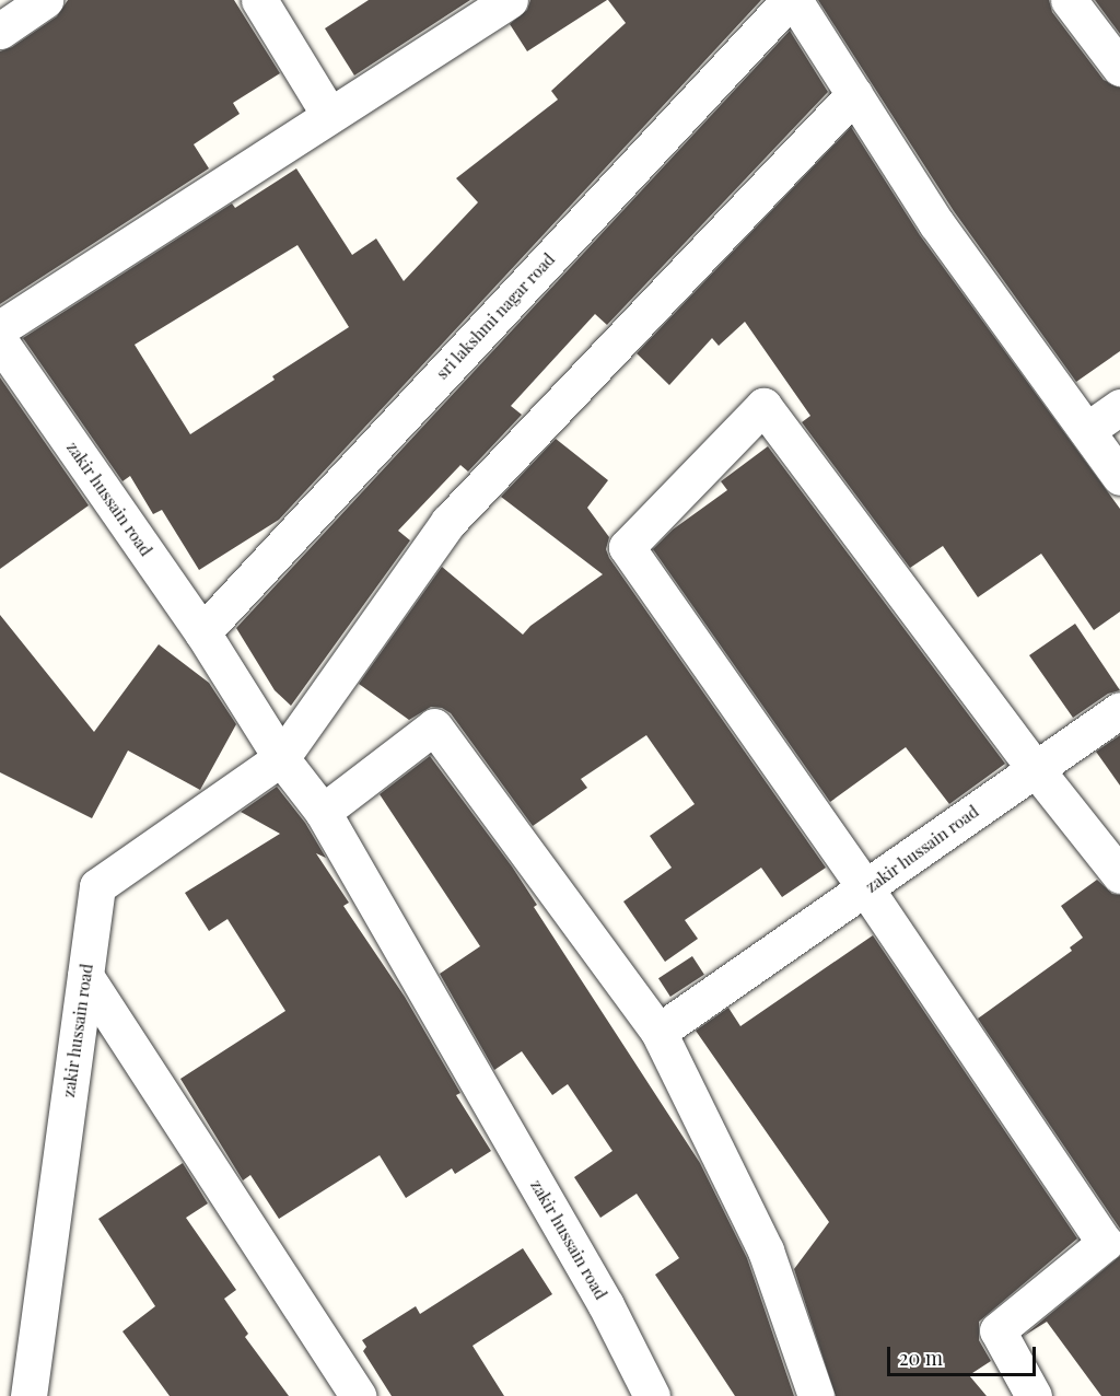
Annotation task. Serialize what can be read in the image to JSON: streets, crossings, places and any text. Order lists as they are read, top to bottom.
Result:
{
  "streets": {
    "street": ["sri lakshmi nagar road", "zakir hussain road"]
  },
  "crossings": [
    ["sri lakshmi nagar road", "zakir hussain road"]
  ],
  "scale_bar": "20 m"
}
